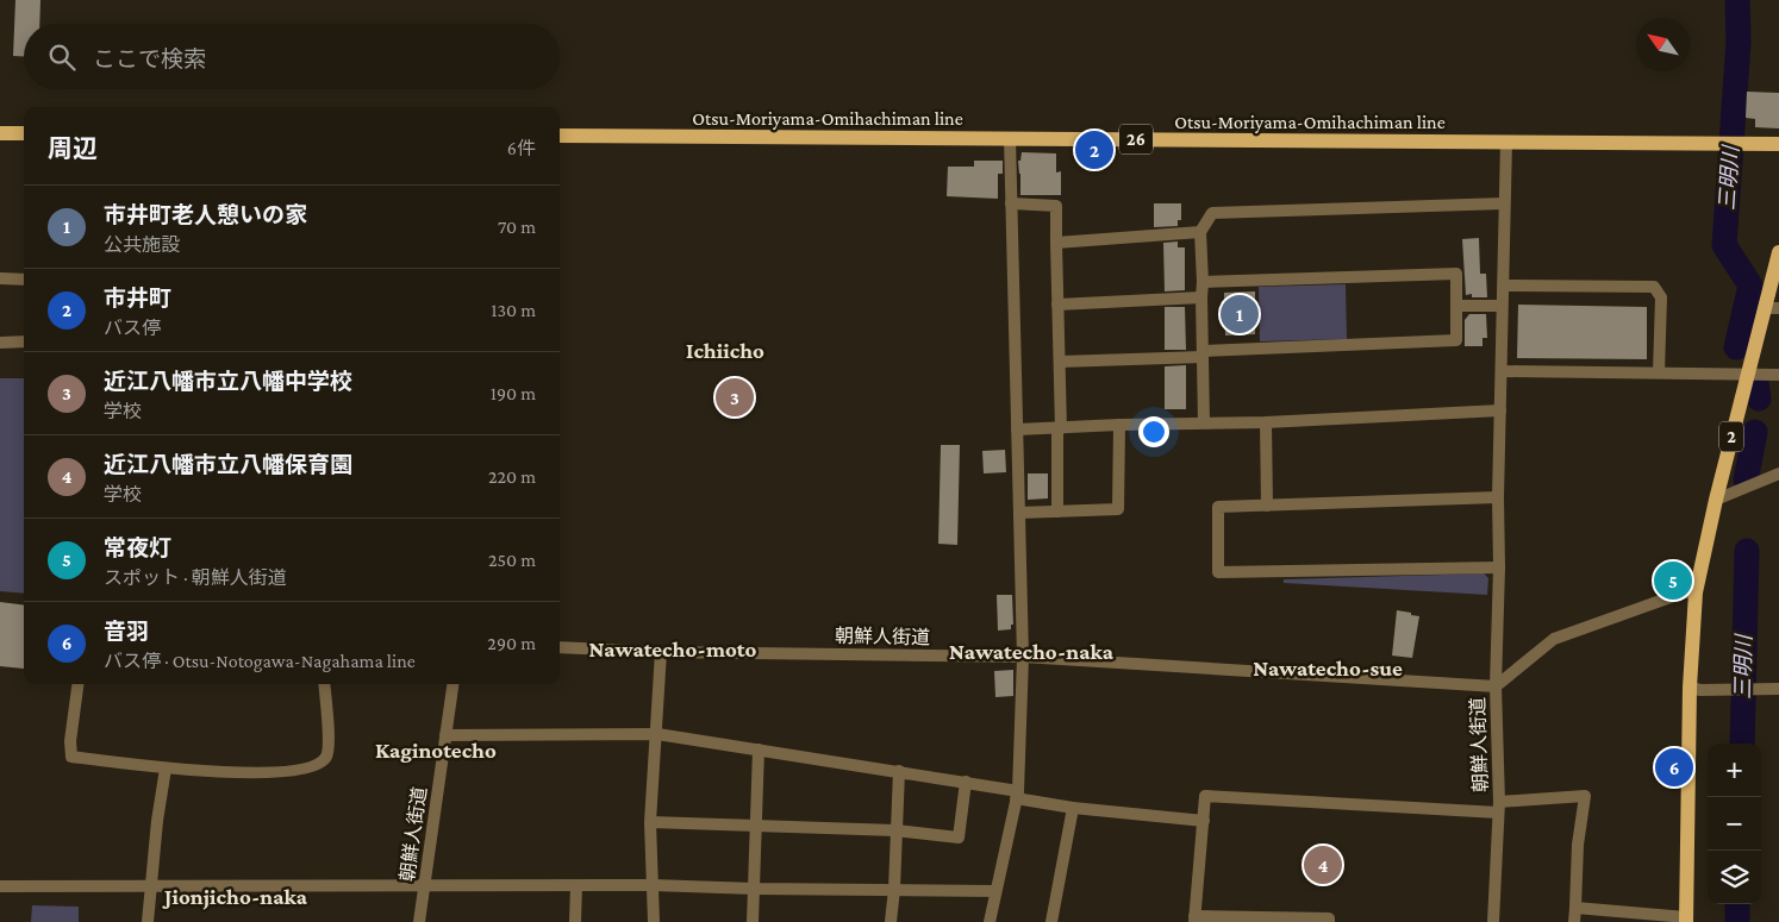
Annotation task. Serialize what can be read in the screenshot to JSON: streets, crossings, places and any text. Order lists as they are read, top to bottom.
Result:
{
  "streets": {
    "main road": ["Otsu-Moriyama-Omihachiman line", "26", "2"],
    "street": ["朝鮮人街道"]
  },
  "crossings": [
    ["2", "朝鮮人街道"]
  ],
  "districts": [
    "Ichiicho",
    "Nawatecho-moto",
    "Nawatecho-naka",
    "Nawatecho-sue",
    "Kaginotecho",
    "Jionjicho-naka"
  ],
  "water": ["三明川"],
  "north": "top left",
  "page": {
    "search": "ここで検索",
    "heading": ["周辺", "6件"],
    "pins": [
      "2",
      "1",
      "3",
      "5",
      "6",
      "4"
    ],
    "list": [
      {
        "mark": "1",
        "name": "市井町老人憩いの家",
        "note": "公共施設",
        "value": "70 m"
      },
      {
        "mark": "2",
        "name": "市井町",
        "note": "バス停",
        "value": "130 m"
      },
      {
        "mark": "3",
        "name": "近江八幡市立八幡中学校",
        "note": "学校",
        "value": "190 m"
      },
      {
        "mark": "4",
        "name": "近江八幡市立八幡保育園",
        "note": "学校",
        "value": "220 m"
      },
      {
        "mark": "5",
        "name": "常夜灯",
        "note": "スポット · 朝鮮人街道",
        "value": "250 m"
      },
      {
        "mark": "6",
        "name": "音羽",
        "note": "バス停 · Otsu-Notogawa-Nagahama line",
        "value": "290 m"
      }
    ],
    "map_buttons": ["+", "−"]
  }
}
